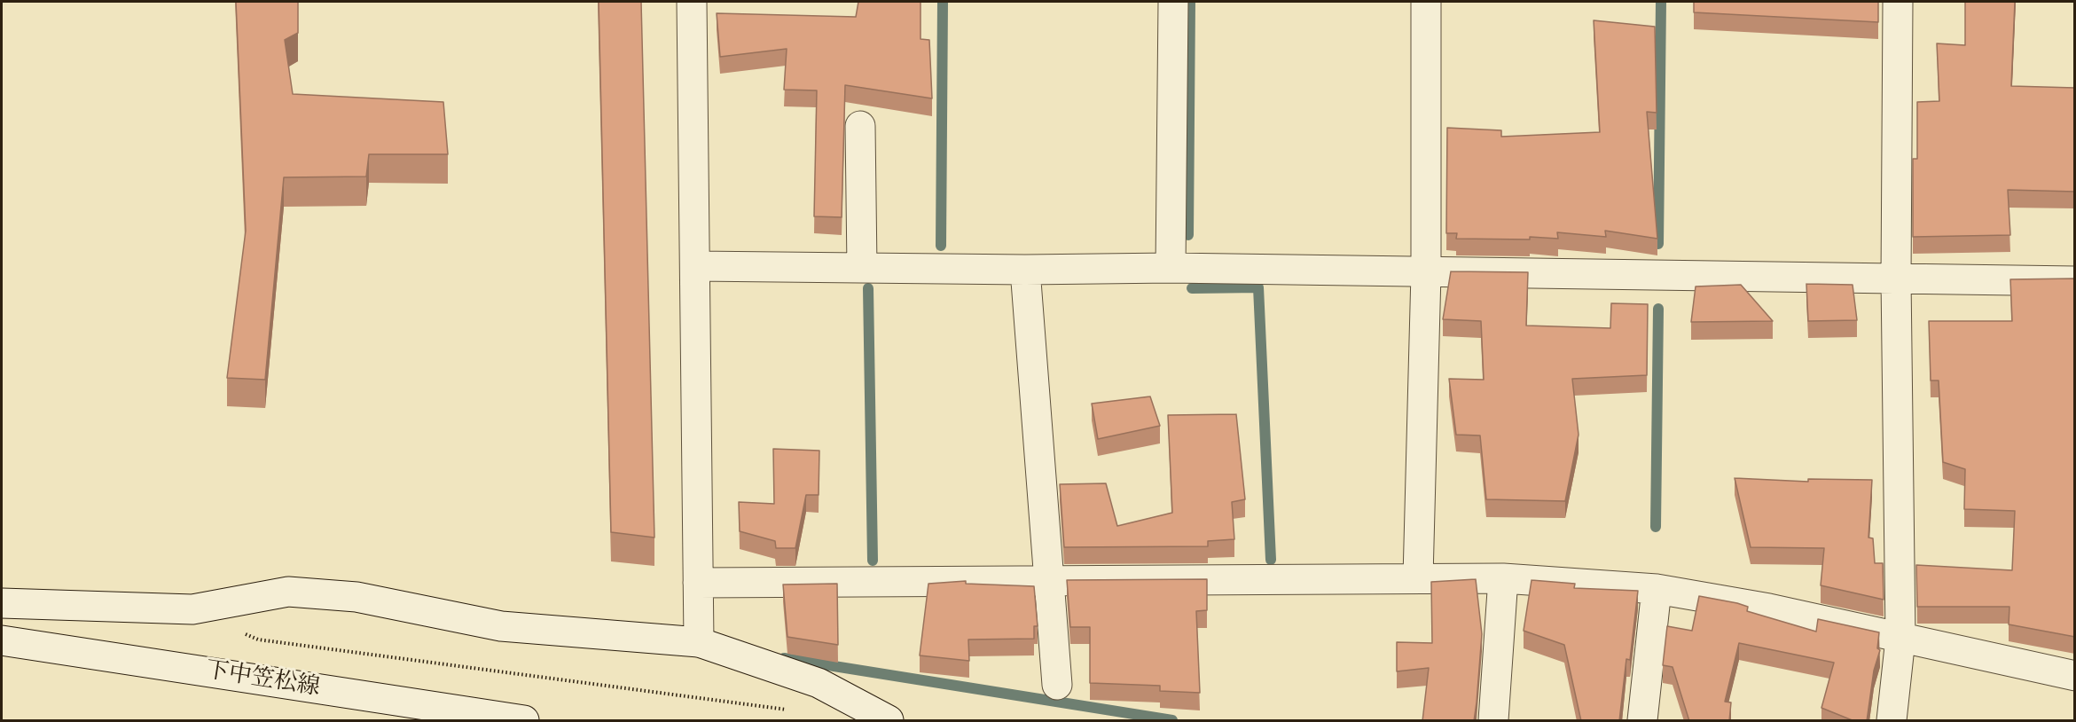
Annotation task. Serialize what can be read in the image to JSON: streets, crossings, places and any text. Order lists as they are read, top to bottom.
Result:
{
  "streets": {
    "street": ["下中笠松線"]
  }
}
